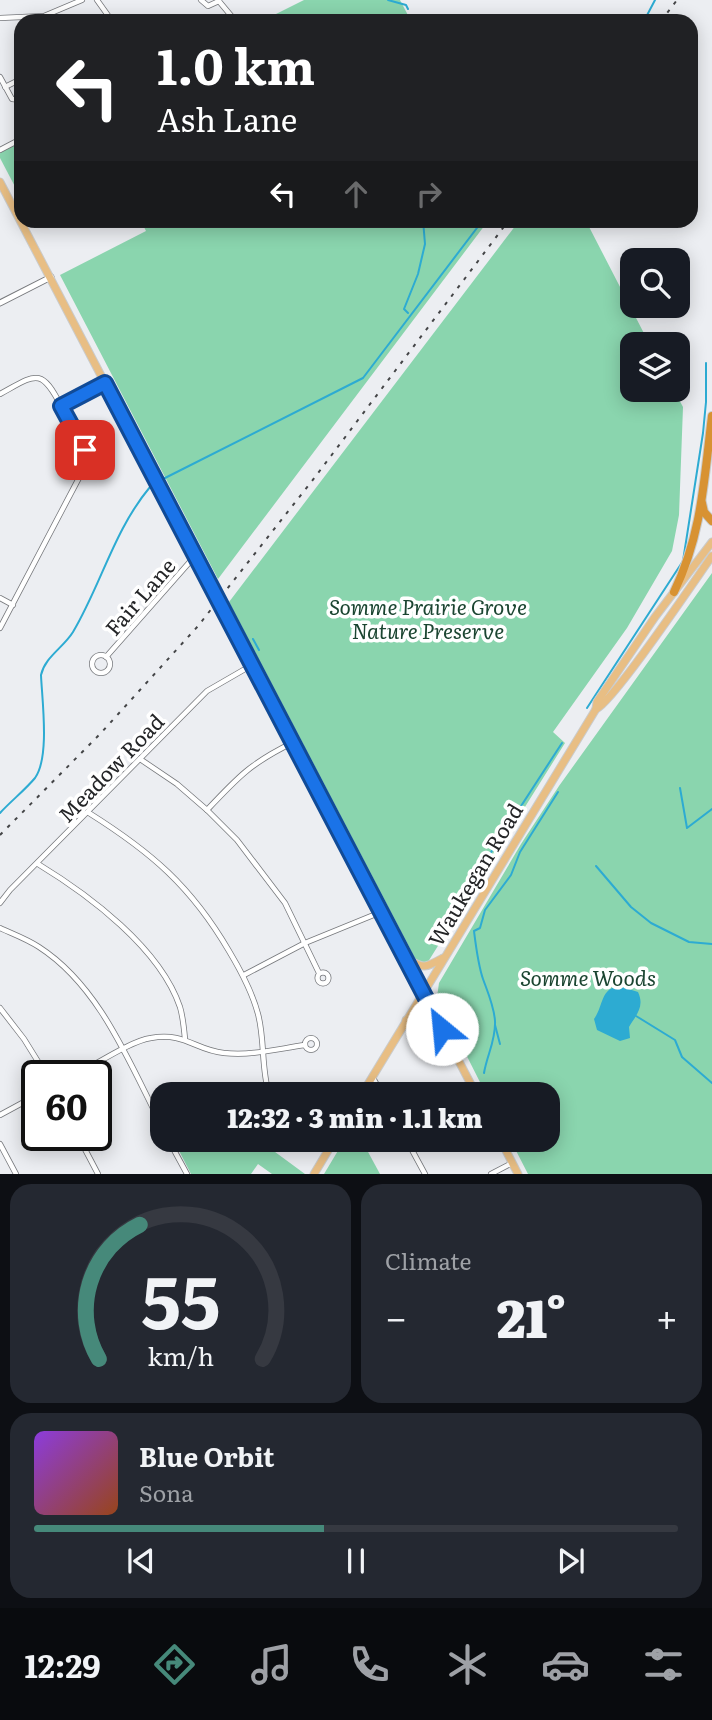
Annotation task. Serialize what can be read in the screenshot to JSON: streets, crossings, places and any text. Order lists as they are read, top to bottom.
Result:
{
  "streets": {
    "main road": ["Waukegan Road"],
    "street": ["Fair Lane", "Meadow Road"]
  },
  "parks": ["Somme Prairie Grove Nature Preserve", "Somme Woods"],
  "page": {
    "turn": ["1.0 km", "Ash Lane"],
    "limit": "60",
    "trip": "12:32 · 3 min · 1.1 km",
    "tile": "Climate",
    "heat": ["−", "21°", "+"],
    "song": ["Blue Orbit", "Sona"],
    "tabs": "12:29",
    "gauge": ["55", "km/h"]
  }
}
